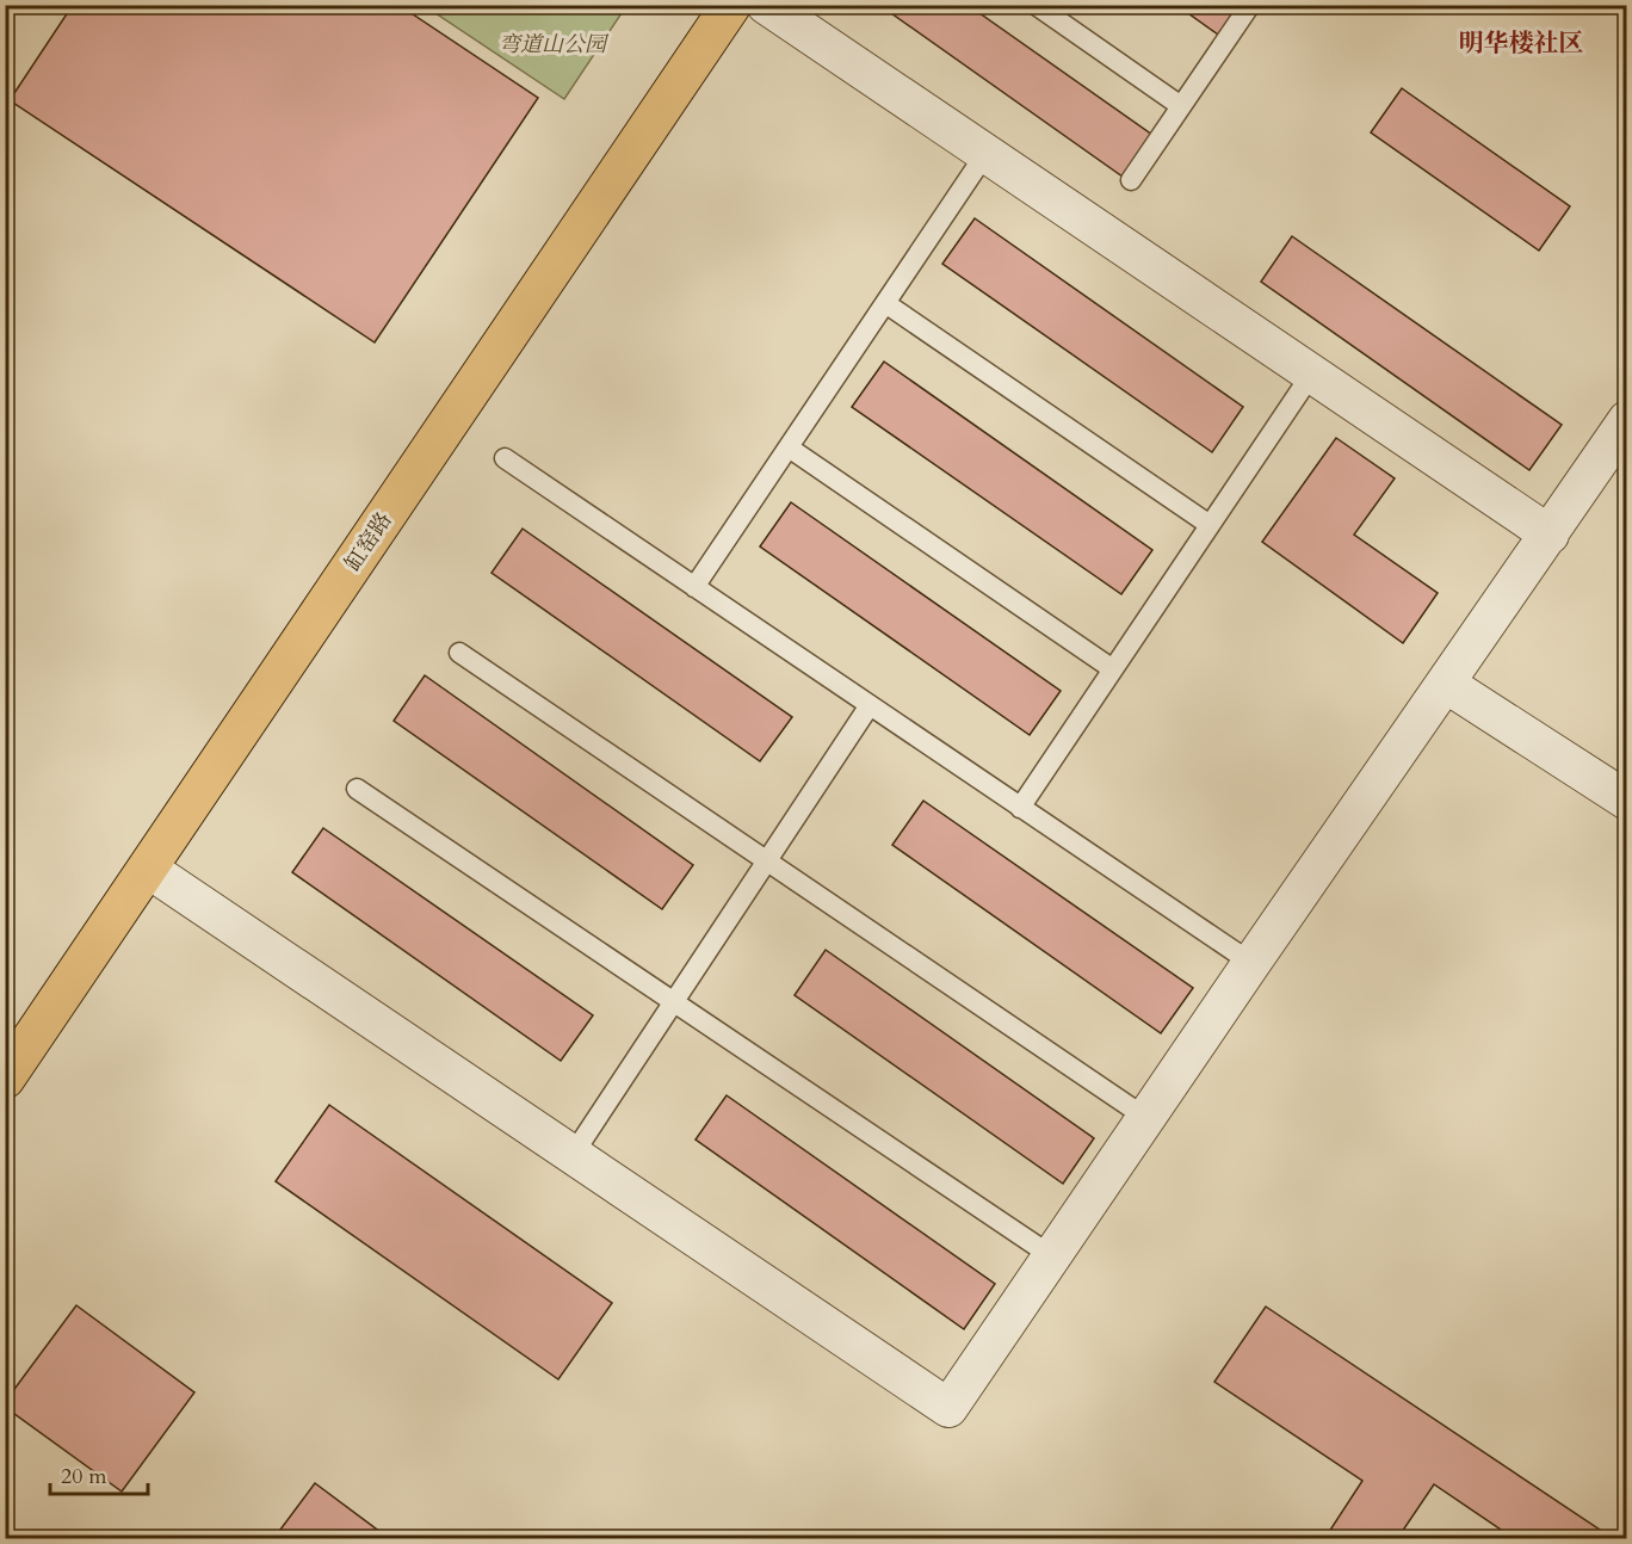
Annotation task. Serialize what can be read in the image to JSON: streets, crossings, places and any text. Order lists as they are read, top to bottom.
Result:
{
  "streets": {
    "main road": ["缸窑路"]
  },
  "districts": ["明华楼社区"],
  "parks": ["弯道山公园"],
  "scale_bar": "20 m"
}
